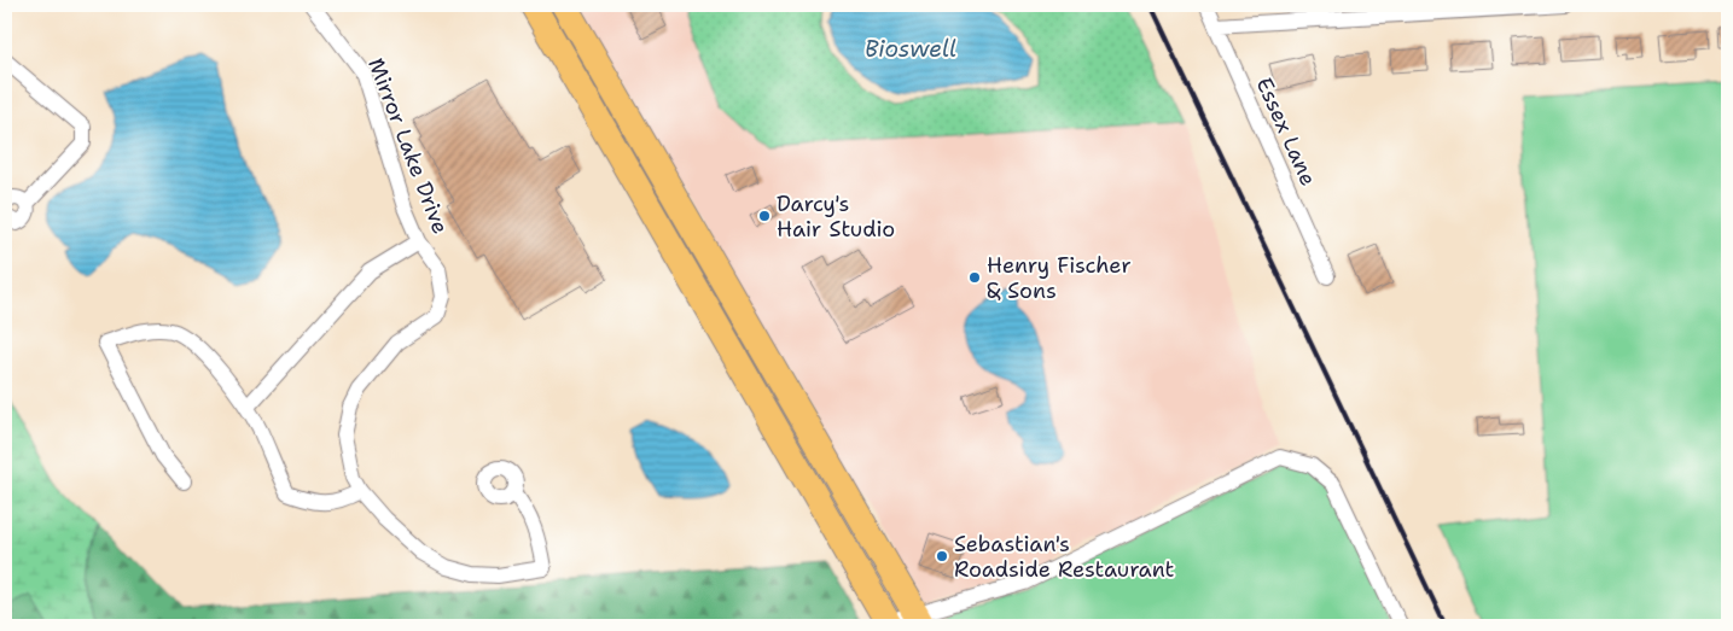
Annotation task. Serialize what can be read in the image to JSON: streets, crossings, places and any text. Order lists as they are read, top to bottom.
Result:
{
  "streets": {
    "street": ["Essex Lane", "Mirror Lake Drive"]
  },
  "water": ["Bioswell"],
  "places": ["Darcy's Hair Studio", "Henry Fischer & Sons", "Sebastian's Roadside Restaurant"]
}
